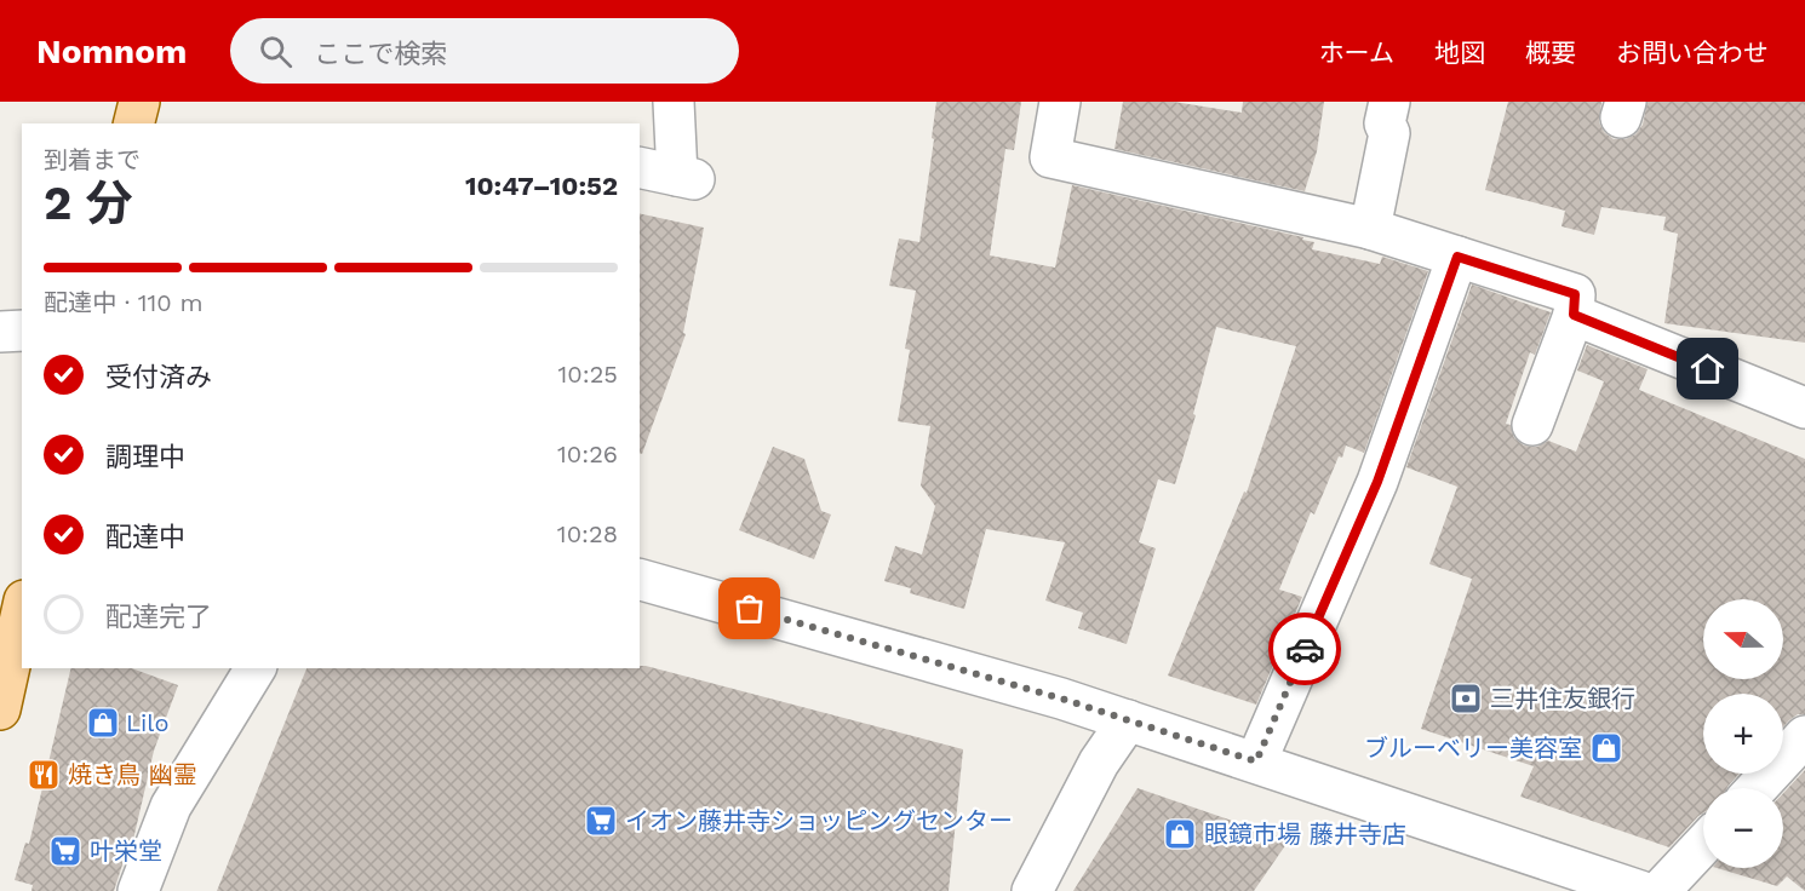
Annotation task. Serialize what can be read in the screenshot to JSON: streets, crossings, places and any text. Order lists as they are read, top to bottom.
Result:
{
  "places": {
    "bank": ["三井住友銀行"],
    "shop": ["Lilo", "ブルーベリー美容室", "眼鏡市場 藤井寺店"],
    "restaurant": ["焼き鳥 幽霊"],
    "supermarket": ["イオン藤井寺ショッピングセンター", "叶栄堂"]
  },
  "north": "left",
  "page": {
    "header": "Nomnom",
    "search": "ここで検索",
    "nav": [
      "ホーム",
      "地図",
      "概要",
      "お問い合わせ"
    ],
    "heading": ["2 分", "到着まで", "10:47–10:52"],
    "bar": "配達中 · 110 m",
    "list": [
      ["受付済み", "10:25"],
      ["調理中", "10:26"],
      ["配達中", "10:28"],
      "配達完了"
    ],
    "map_buttons": ["+", "−"]
  }
}
